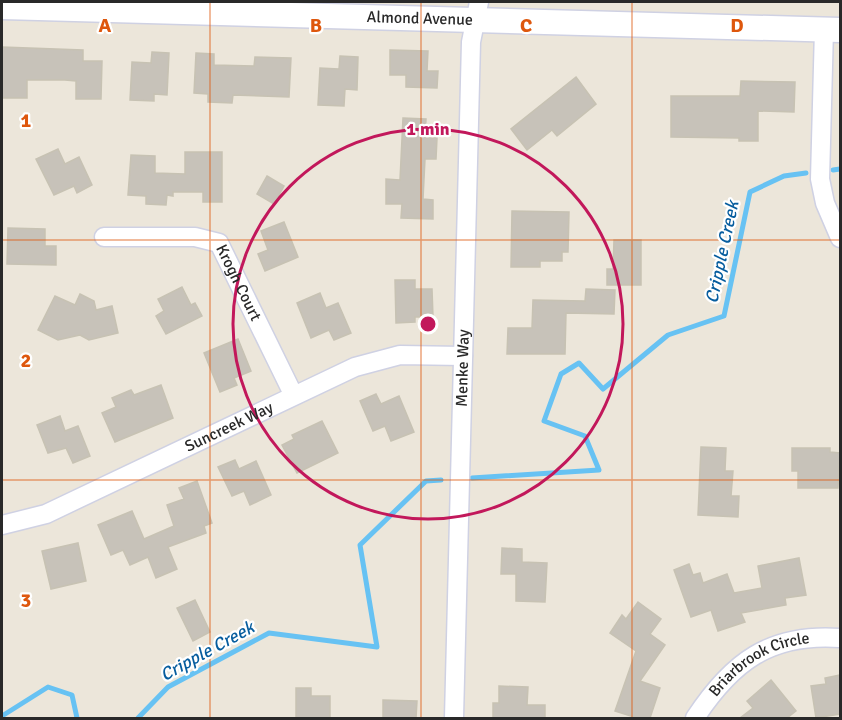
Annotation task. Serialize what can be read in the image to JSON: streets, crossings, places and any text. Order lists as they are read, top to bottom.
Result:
{
  "streets": {
    "street": [
      "Almond Avenue",
      "Krogh Court",
      "Menke Way",
      "Suncreek Way",
      "Briarbrook Circle"
    ]
  },
  "crossings": [
    ["Almond Avenue", "Menke Way"],
    ["Krogh Court", "Suncreek Way"],
    ["Menke Way", "Suncreek Way"]
  ],
  "water": ["Cripple Creek"],
  "grid": {
    "columns": [
      "A",
      "B",
      "C",
      "D"
    ],
    "rows": ["1", "2", "3"]
  },
  "rings": ["1 min"]
}
